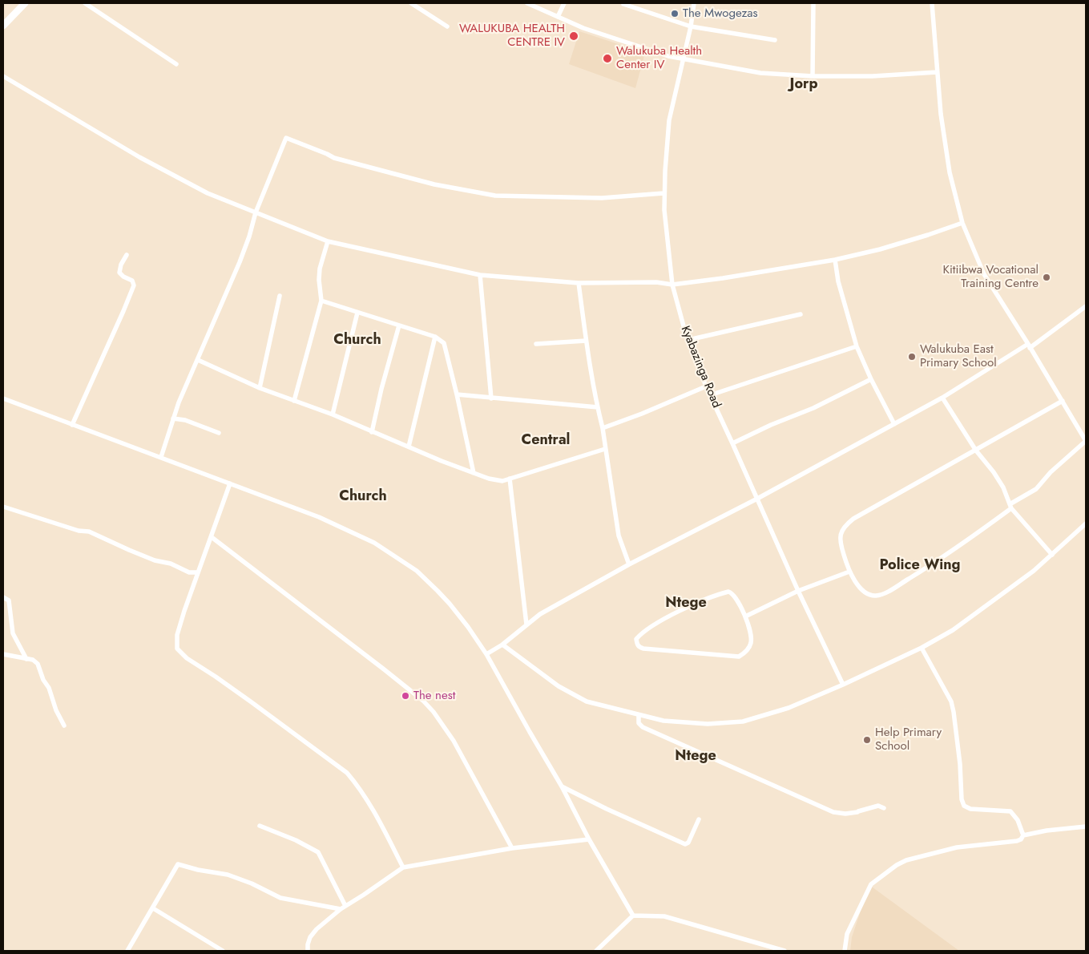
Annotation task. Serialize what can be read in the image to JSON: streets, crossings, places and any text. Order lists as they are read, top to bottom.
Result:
{
  "streets": {
    "street": ["Kyabazinga Road"]
  },
  "districts": [
    "Jorp",
    "Church",
    "Central",
    "Church",
    "Police Wing",
    "Ntege",
    "Ntege"
  ],
  "places": [
    "The Mwogezas",
    "WALUKUBA HEALTH CENTRE IV",
    "Walukuba Health Center IV",
    "Kitiibwa Vocational Training Centre",
    "Walukuba East Primary School",
    "The nest",
    "Help Primary School"
  ]
}
